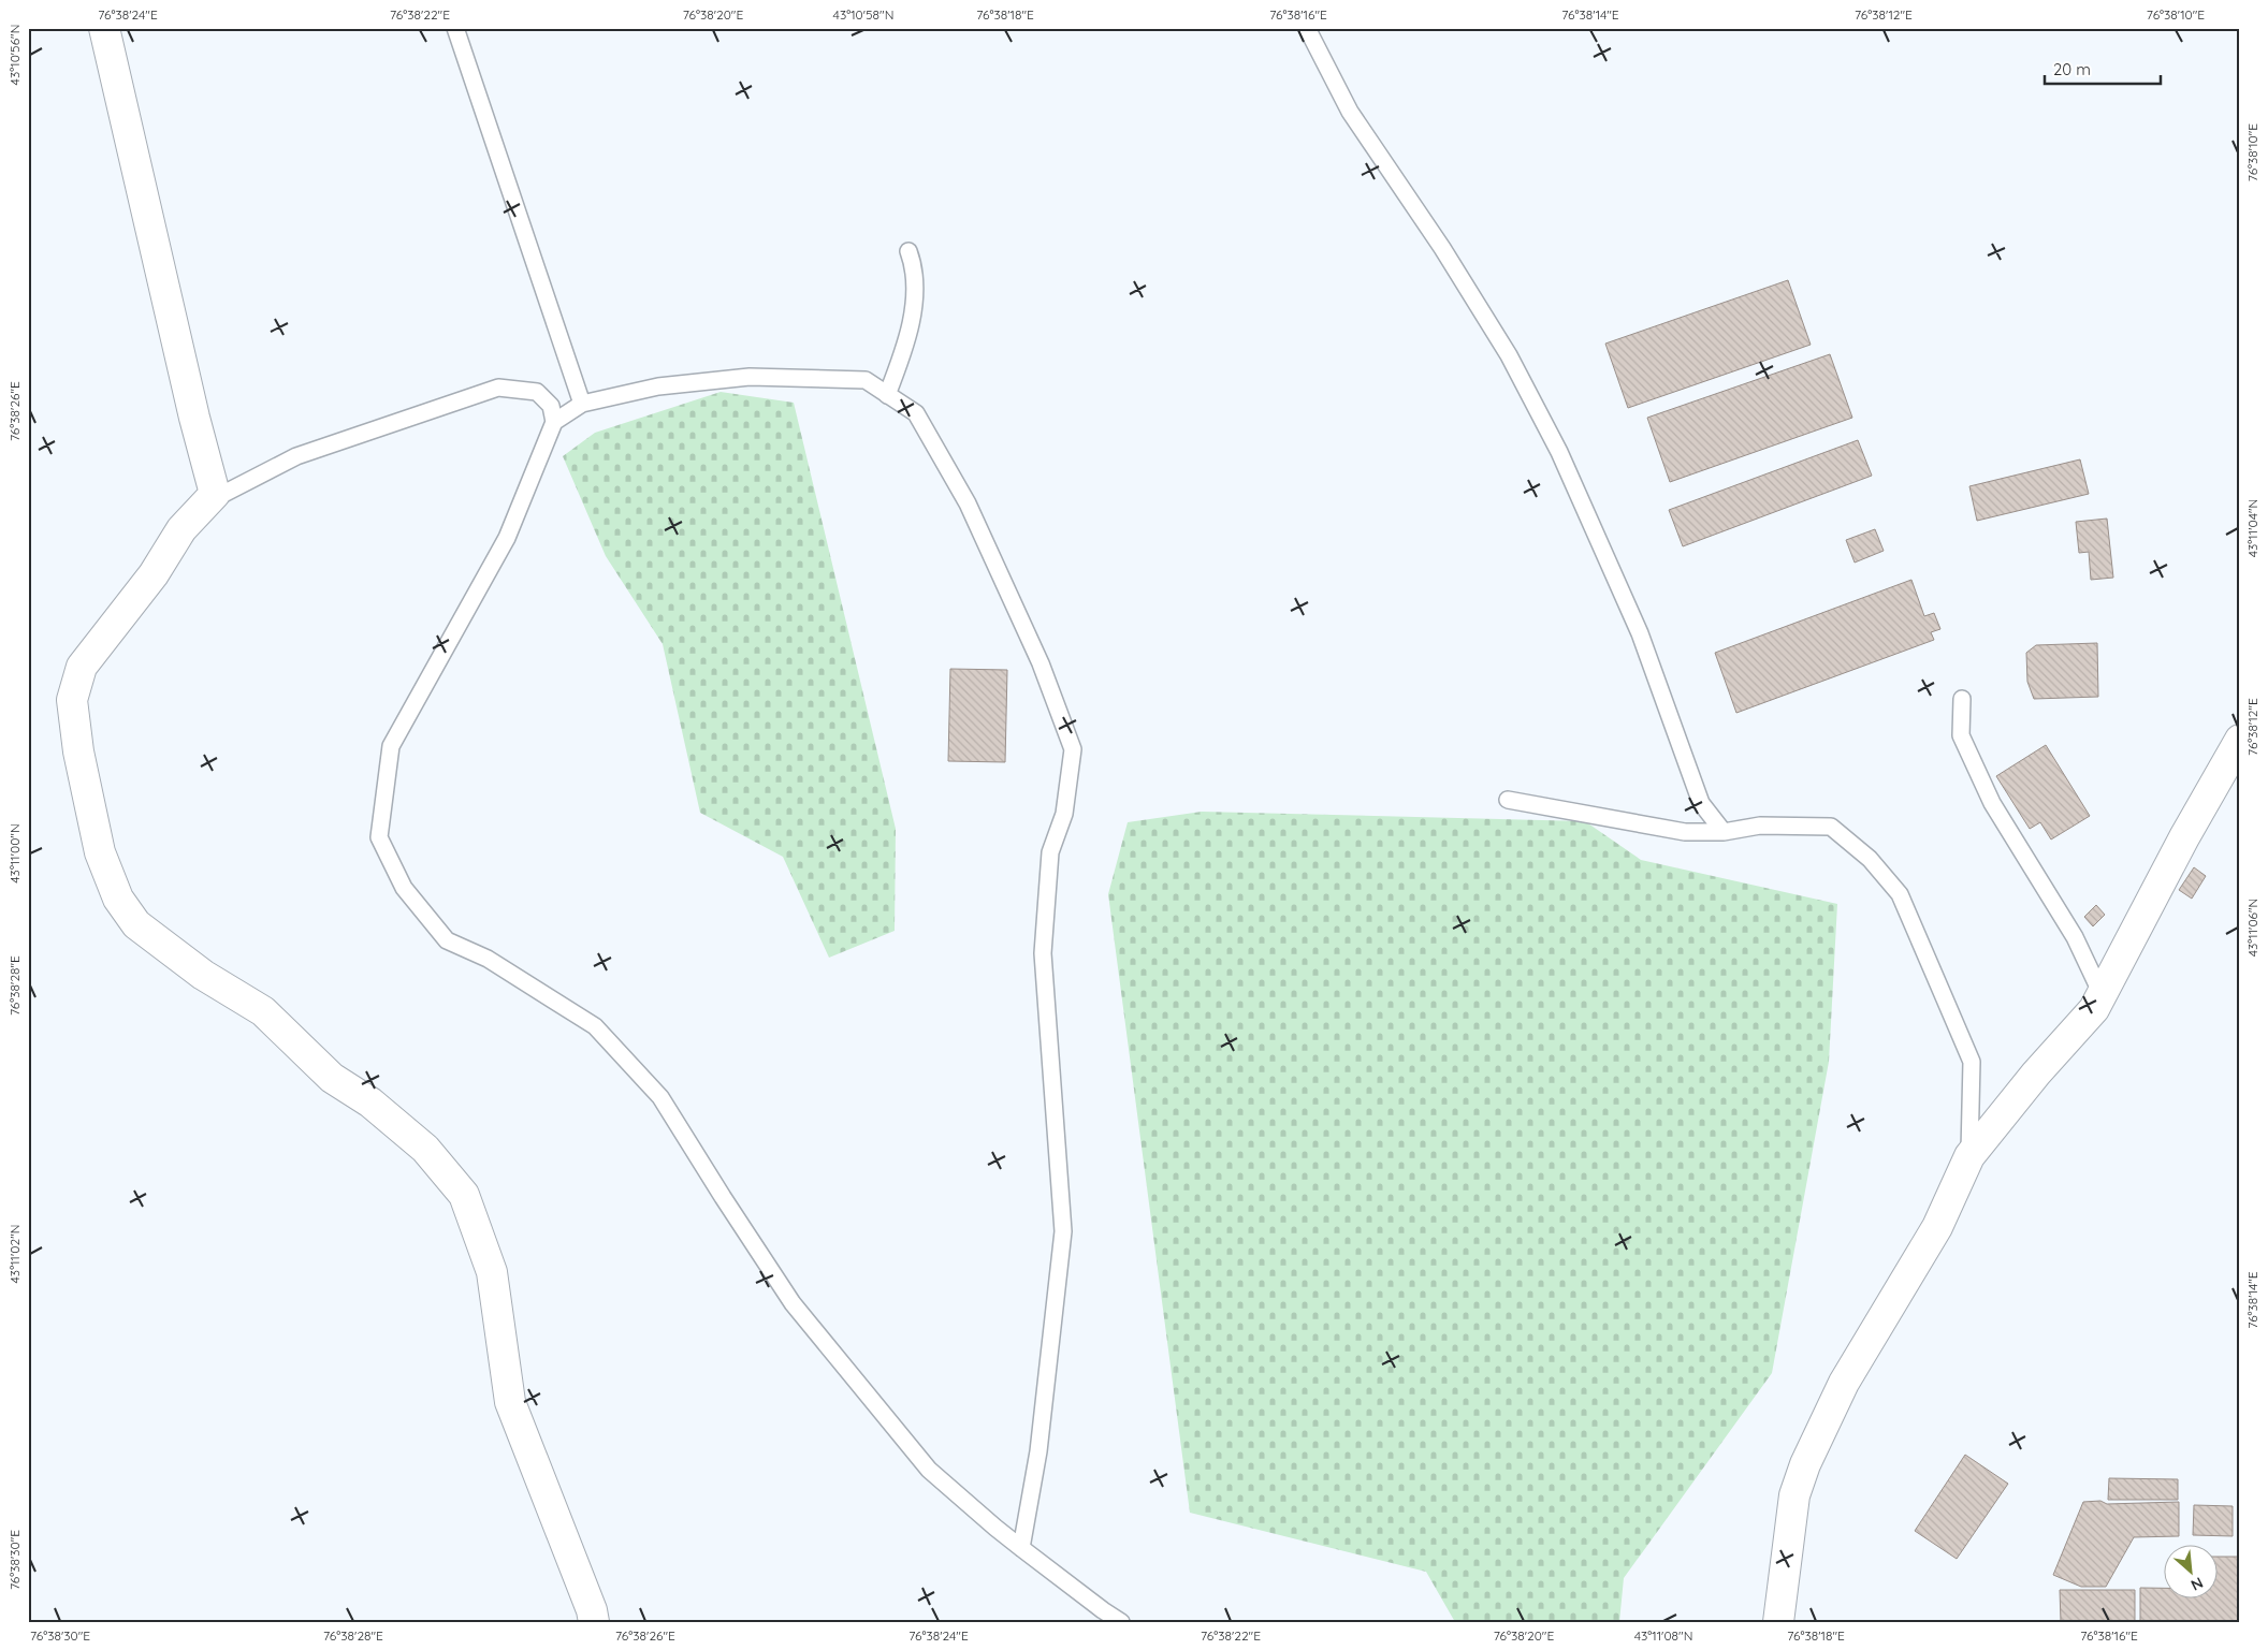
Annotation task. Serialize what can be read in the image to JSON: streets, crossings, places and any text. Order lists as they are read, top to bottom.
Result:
{
  "scale_bar": "20 m",
  "north": "bottom right",
  "coordinates": [
    "76°38'24\"E",
    "76°38'22\"E",
    "76°38'20\"E",
    "43°10'58\"N",
    "76°38'18\"E",
    "76°38'16\"E",
    "76°38'14\"E",
    "76°38'12\"E",
    "76°38'10\"E",
    "43°10'56\"N",
    "76°38'26\"E",
    "43°11'04\"N",
    "43°11'00\"N",
    "43°11'06\"N",
    "76°38'28\"E",
    "43°11'02\"N",
    "76°38'30\"E",
    "43°11'08\"N"
  ]
}
